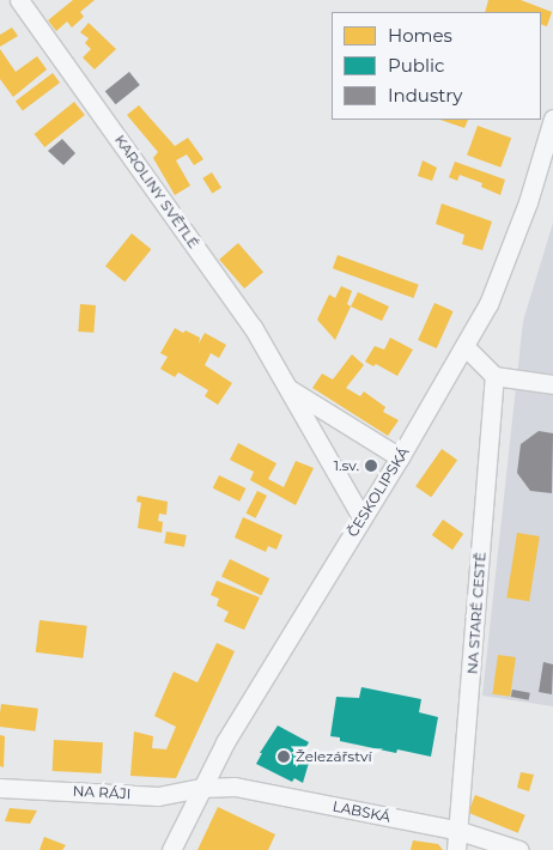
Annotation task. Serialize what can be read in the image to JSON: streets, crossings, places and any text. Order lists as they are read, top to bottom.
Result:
{
  "streets": {
    "street": [
      "KAROLINY SVĚTLÉ",
      "ČESKOLIPSKÁ",
      "NA STARÉ CESTĚ",
      "NA RÁJI",
      "LABSKÁ"
    ]
  },
  "crossings": [
    ["KAROLINY SVĚTLÉ", "ČESKOLIPSKÁ"],
    ["ČESKOLIPSKÁ", "NA RÁJI"],
    ["ČESKOLIPSKÁ", "LABSKÁ"],
    ["NA STARÉ CESTĚ", "LABSKÁ"],
    ["NA RÁJI", "LABSKÁ"]
  ],
  "places": ["1.sv.", "Železářství"],
  "legend": ["Homes", "Public", "Industry"]
}
